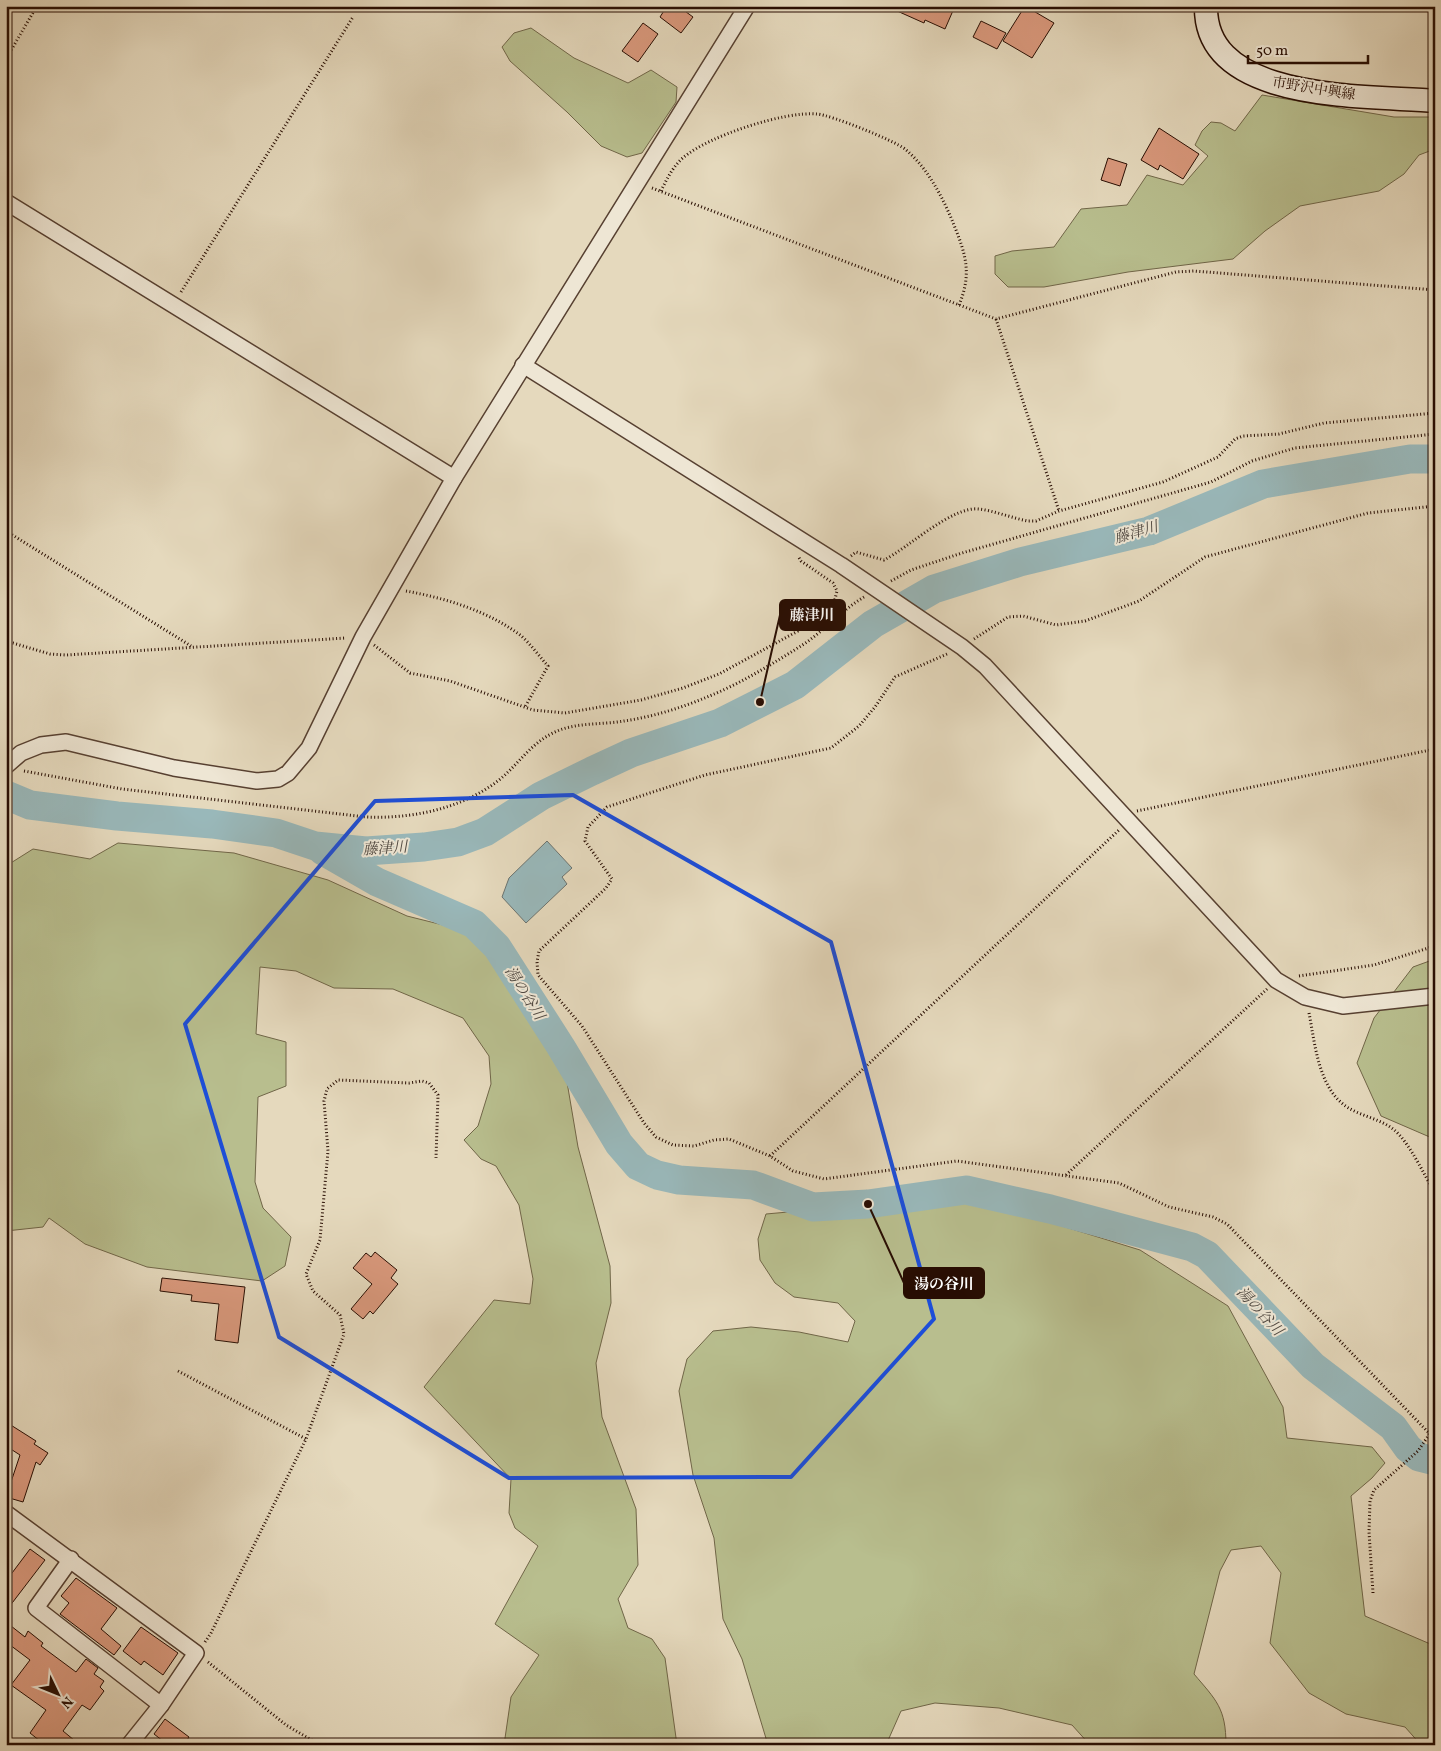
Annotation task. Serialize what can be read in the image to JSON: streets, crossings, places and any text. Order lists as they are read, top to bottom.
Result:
{
  "streets": {
    "main road": ["市野沢中興線"]
  },
  "water": ["藤津川", "湯の谷川"],
  "places": ["藤津川", "湯の谷川"],
  "scale_bar": "50 m",
  "north": "bottom right"
}
